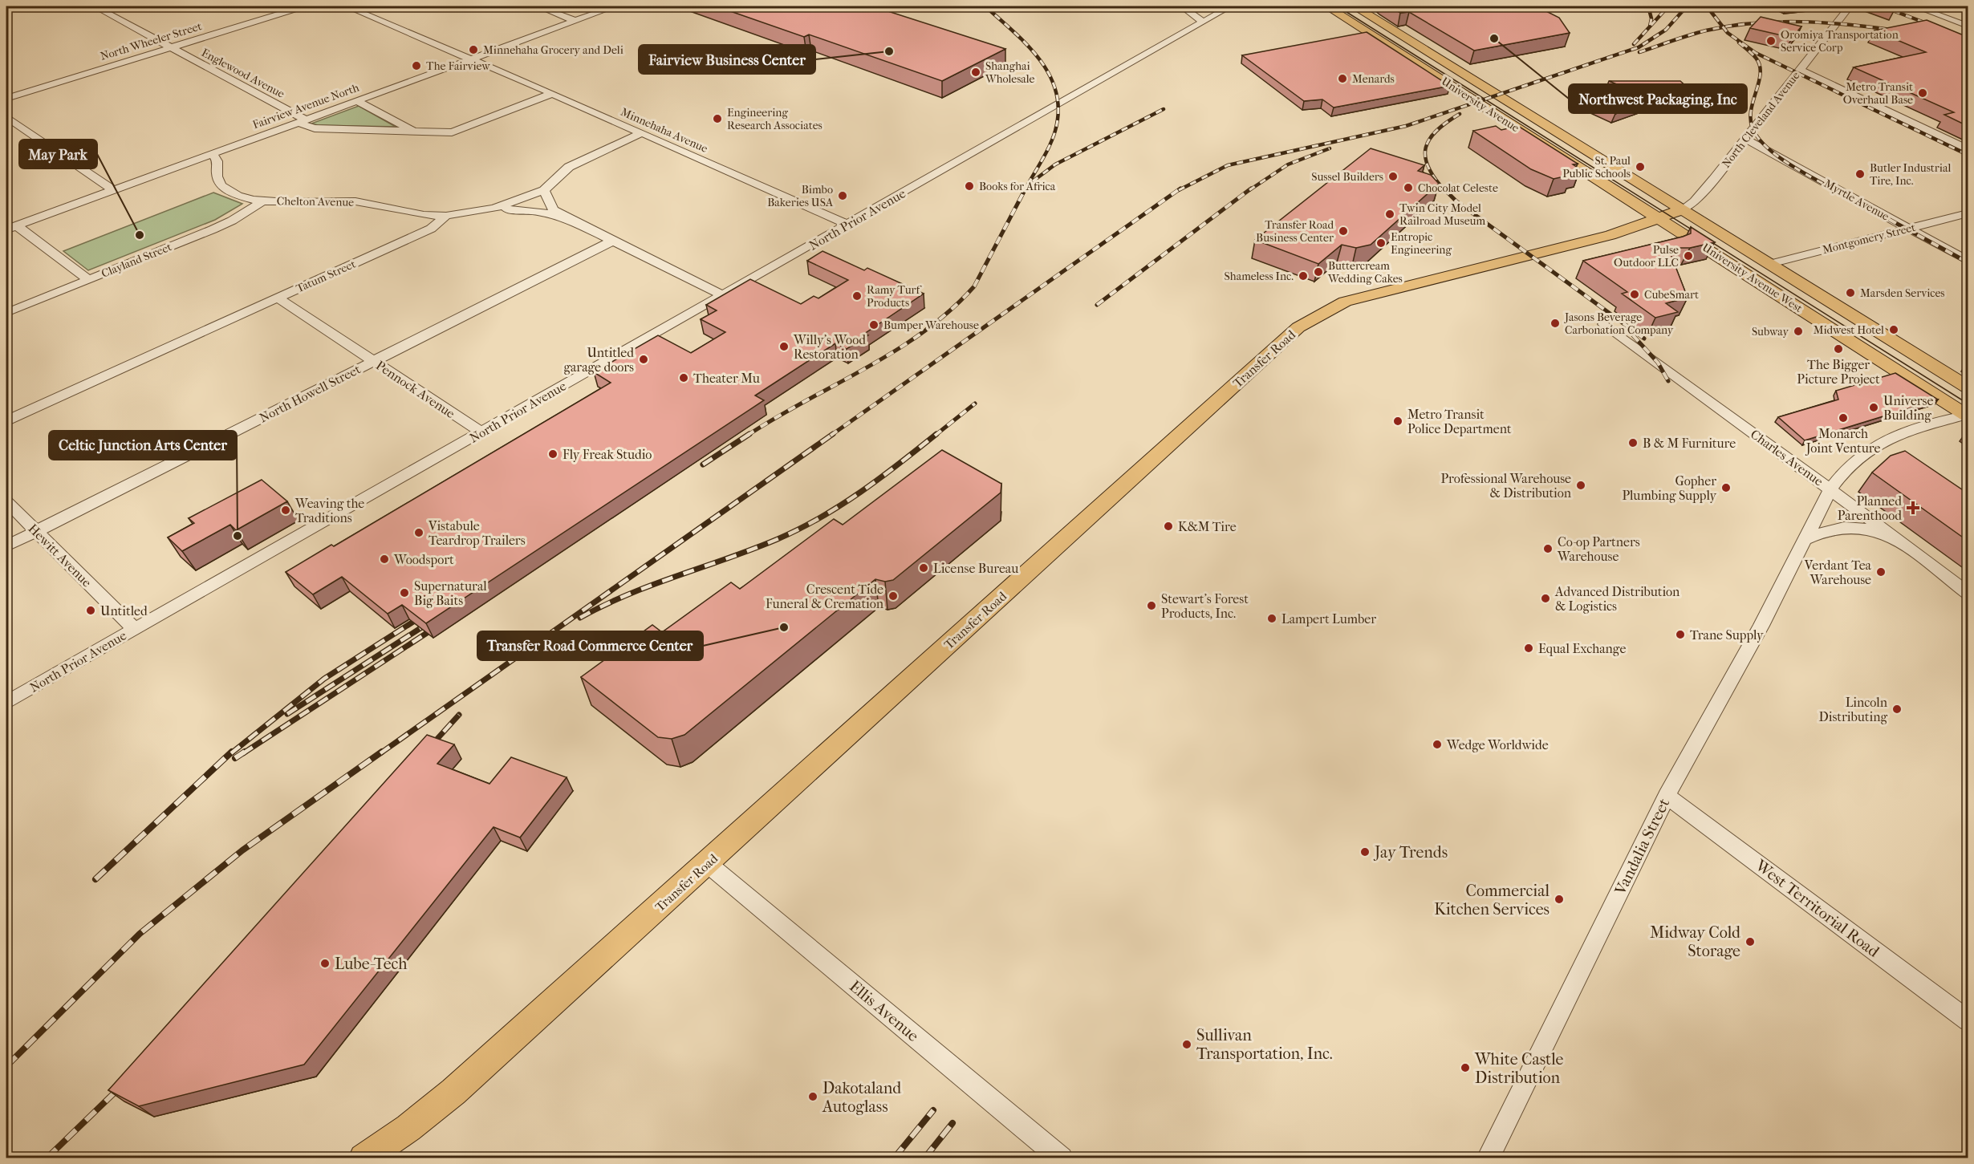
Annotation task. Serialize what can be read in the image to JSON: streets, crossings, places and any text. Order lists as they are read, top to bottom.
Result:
{
  "streets": {
    "main road": [
      "University Avenue",
      "North Cleveland Avenue",
      "University Avenue West",
      "Transfer Road"
    ],
    "street": [
      "North Wheeler Street",
      "Englewood Avenue",
      "Fairview Avenue North",
      "Minnehaha Avenue",
      "Myrtle Avenue",
      "Chelton Avenue",
      "North Prior Avenue",
      "Montgomery Street",
      "Clayland Street",
      "Tatum Street",
      "Pennock Avenue",
      "North Howell Street",
      "Charles Avenue",
      "Hewitt Avenue",
      "Vandalia Street",
      "West Territorial Road",
      "Ellis Avenue"
    ]
  },
  "crossings": [
    ["North Wheeler Street", "Englewood Avenue"],
    ["Englewood Avenue", "Fairview Avenue North"],
    ["Englewood Avenue", "Minnehaha Avenue"],
    ["University Avenue", "North Cleveland Avenue"],
    ["University Avenue", "University Avenue West"],
    ["University Avenue", "Transfer Road"],
    ["Fairview Avenue North", "Minnehaha Avenue"],
    ["Fairview Avenue North", "Chelton Avenue"],
    ["North Cleveland Avenue", "Myrtle Avenue"],
    ["North Cleveland Avenue", "University Avenue West"],
    ["North Cleveland Avenue", "Transfer Road"],
    ["Minnehaha Avenue", "North Prior Avenue"],
    ["Minnehaha Avenue", "Tatum Street"],
    ["Myrtle Avenue", "Montgomery Street"],
    ["Chelton Avenue", "Clayland Street"],
    ["Chelton Avenue", "Tatum Street"],
    ["North Prior Avenue", "Pennock Avenue"],
    ["North Prior Avenue", "Hewitt Avenue"],
    ["Montgomery Street", "University Avenue West"],
    ["Tatum Street", "Pennock Avenue"],
    ["University Avenue West", "Transfer Road"],
    ["University Avenue West", "Vandalia Street"],
    ["Transfer Road", "Ellis Avenue"],
    ["Pennock Avenue", "North Howell Street"],
    ["North Howell Street", "Hewitt Avenue"],
    ["Charles Avenue", "Vandalia Street"],
    ["Vandalia Street", "West Territorial Road"]
  ],
  "places": {
    "other": [
      "Northwest Packaging, Inc",
      "Oromiya Transportation Service Corp",
      "Minnehaha Grocery and Deli",
      "Fairview Business Center",
      "The Fairview",
      "Shanghai Wholesale",
      "Menards",
      "Metro Transit Overhaul Base",
      "Engineering Research Associates",
      "St. Paul Public Schools",
      "Butler Industrial Tire, Inc.",
      "Sussel Builders",
      "Books for Africa",
      "Chocolat Celeste",
      "Bimbo Bakeries USA",
      "Twin City Model Railroad Museum",
      "Transfer Road Business Center",
      "May Park",
      "Entropic Engineering",
      "Pulse Outdoor LLC",
      "Buttercream Wedding Cakes",
      "Shameless Inc.",
      "Marsden Services",
      "CubeSmart",
      "Ramy Turf Products",
      "Jasons Beverage Carbonation Company",
      "Bumper Warehouse",
      "Midwest Hotel",
      "Subway",
      "Willy's Wood Restoration",
      "The Bigger Picture Project",
      "Untitled garage doors",
      "Theater Mu",
      "Universe Building",
      "Monarch Joint Venture",
      "Metro Transit Police Department",
      "B & M Furniture",
      "Fly Freak Studio",
      "Professional Warehouse & Distribution",
      "Gopher Plumbing Supply",
      "Weaving the Traditions",
      "K&M Tire",
      "Vistabule Teardrop Trailers",
      "Celtic Junction Arts Center",
      "Co-op Partners Warehouse",
      "Woodsport",
      "License Bureau",
      "Verdant Tea Warehouse",
      "Supernatural Big Baits",
      "Crescent Tide Funeral & Cremation",
      "Advanced Distribution & Logistics",
      "Stewart's Forest Products, Inc.",
      "Untitled",
      "Lampert Lumber",
      "Transfer Road Commerce Center",
      "Trane Supply",
      "Equal Exchange",
      "Lincoln Distributing",
      "Wedge Worldwide",
      "Jay Trends",
      "Commercial Kitchen Services",
      "Midway Cold Storage",
      "Lube-Tech",
      "Sullivan Transportation, Inc.",
      "White Castle Distribution",
      "Dakotaland Autoglass"
    ],
    "health": ["Planned Parenthood"]
  }
}
